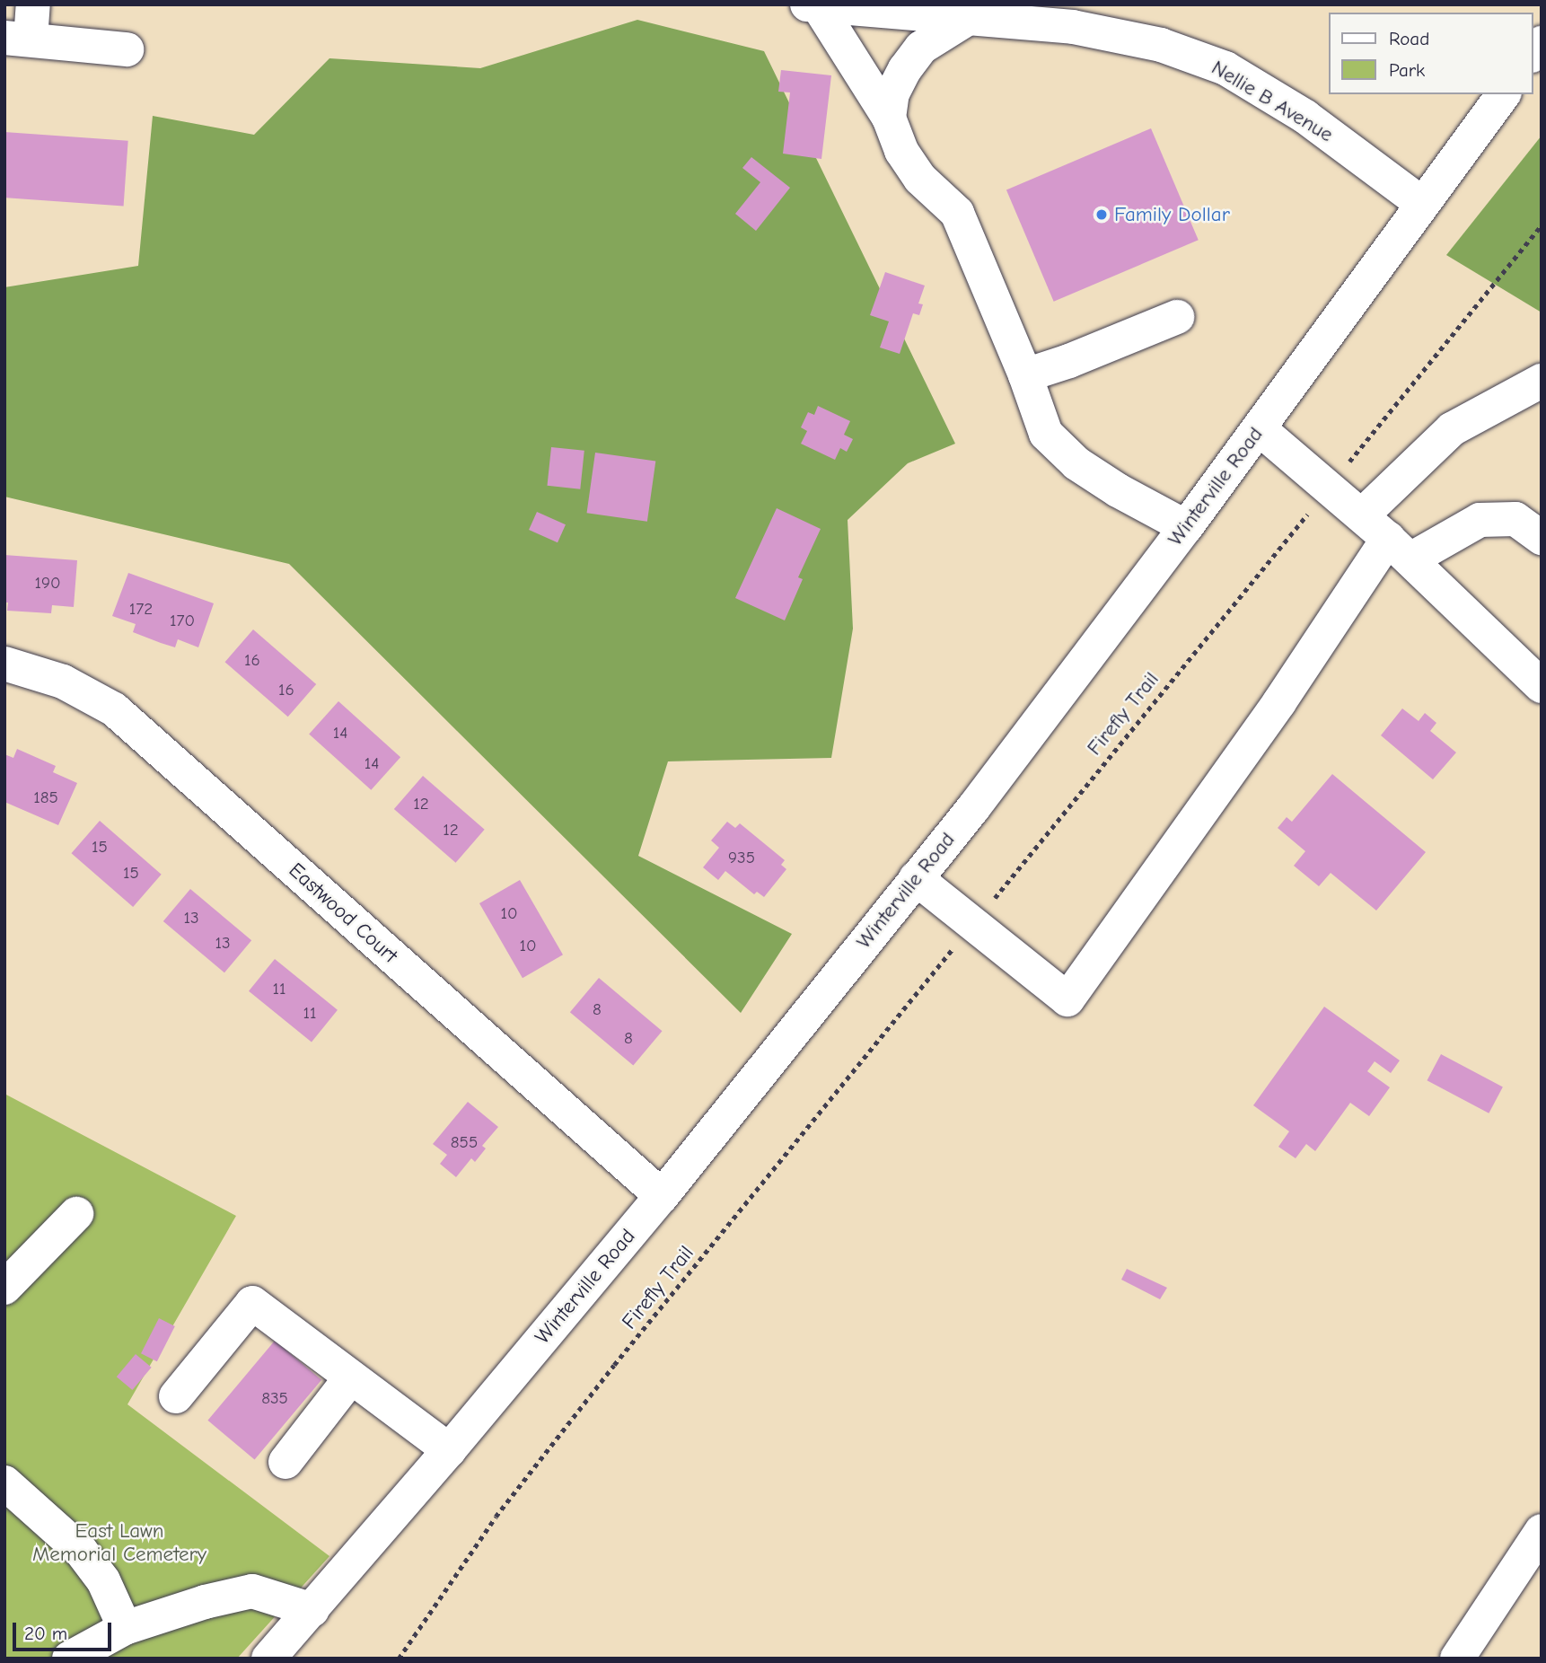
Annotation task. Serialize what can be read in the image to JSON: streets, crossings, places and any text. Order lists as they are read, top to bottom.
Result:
{
  "streets": {
    "street": ["Nellie B Avenue", "Winterville Road", "Eastwood Court"],
    "path": ["Firefly Trail"]
  },
  "crossings": [
    ["Nellie B Avenue", "Winterville Road"],
    ["Winterville Road", "Eastwood Court"]
  ],
  "parks": ["East Lawn Memorial Cemetery"],
  "places": ["Family Dollar"],
  "house_numbers": [
    "190",
    "172",
    "170",
    "16",
    "16",
    "14",
    "14",
    "185",
    "12",
    "12",
    "15",
    "935",
    "15",
    "10",
    "13",
    "13",
    "10",
    "11",
    "8",
    "11",
    "8",
    "855",
    "835"
  ],
  "legend": ["Road", "Park"],
  "scale_bar": "20 m"
}
